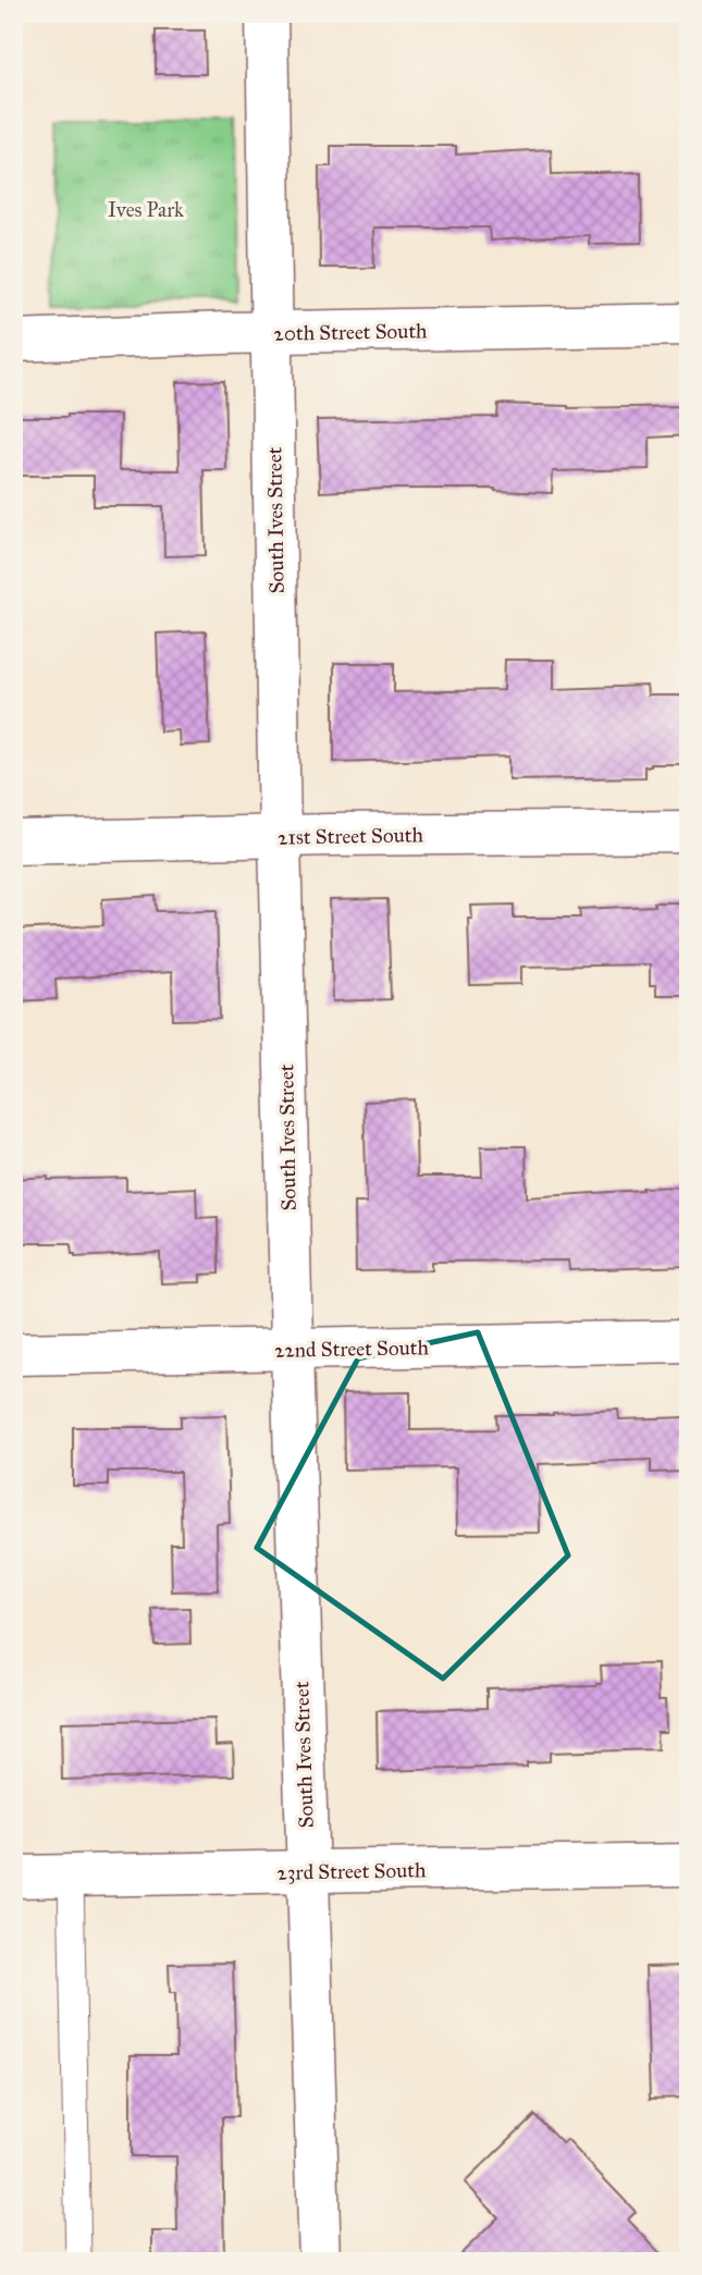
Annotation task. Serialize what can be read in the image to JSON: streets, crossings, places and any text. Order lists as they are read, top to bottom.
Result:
{
  "streets": {
    "street": [
      "20th Street South",
      "South Ives Street",
      "21st Street South",
      "22nd Street South",
      "23rd Street South"
    ]
  },
  "crossings": [
    ["20th Street South", "South Ives Street"],
    ["South Ives Street", "21st Street South"],
    ["South Ives Street", "22nd Street South"],
    ["South Ives Street", "23rd Street South"]
  ],
  "parks": ["Ives Park"]
}
